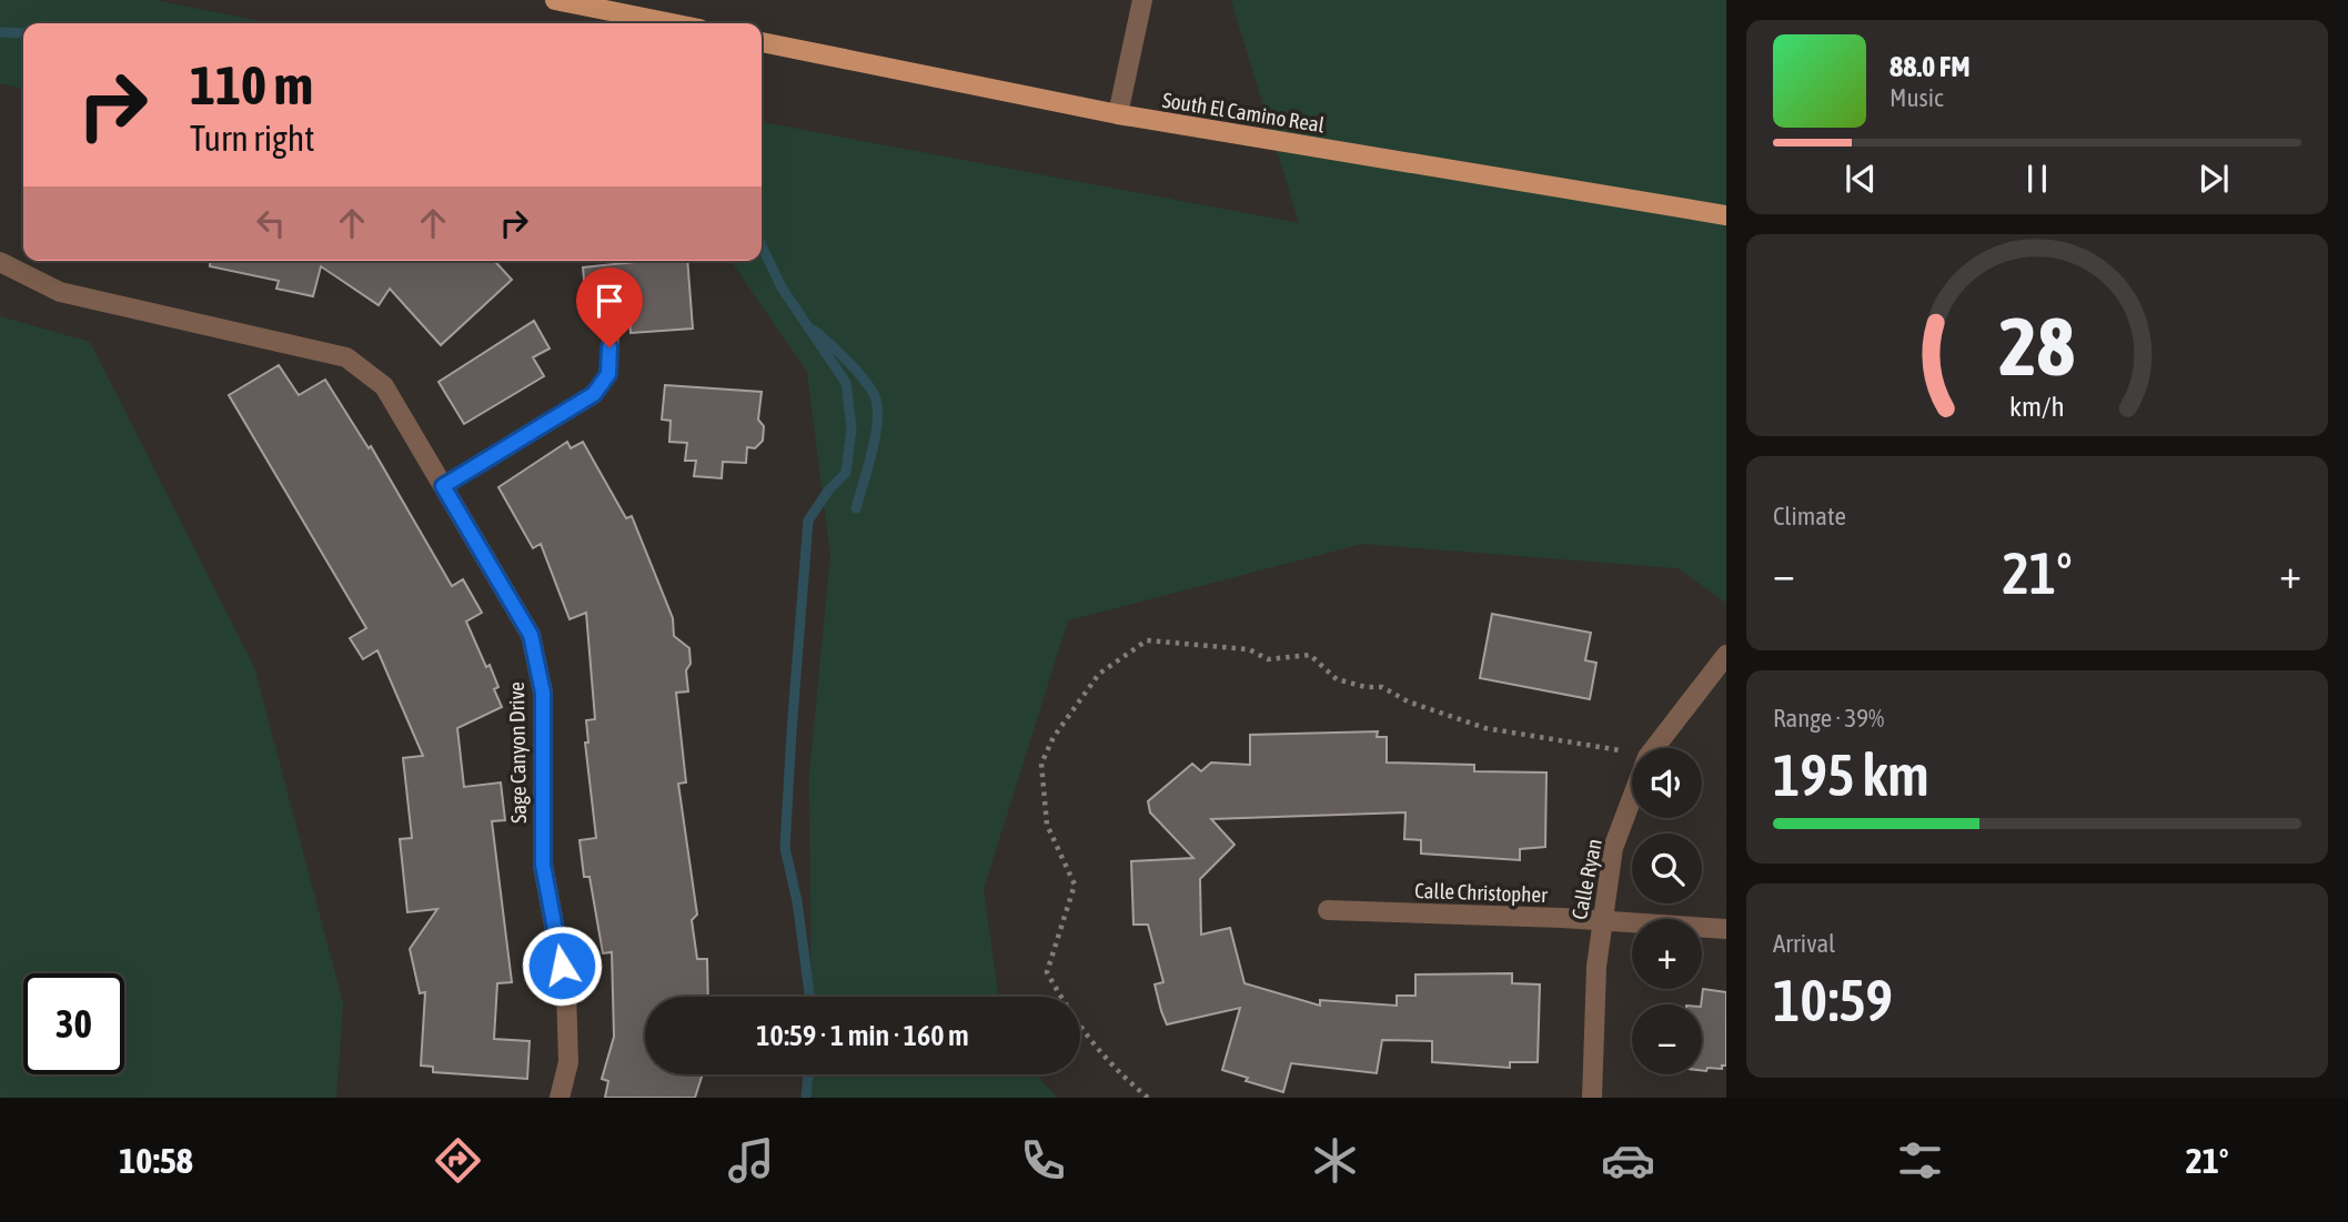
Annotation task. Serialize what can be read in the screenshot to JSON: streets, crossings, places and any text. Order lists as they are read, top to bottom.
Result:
{
  "streets": {
    "main road": ["South El Camino Real"],
    "street": ["Sage Canyon Drive", "Calle Ryan", "Calle Christopher"]
  },
  "crossings": [
    ["Calle Ryan", "Calle Christopher"]
  ],
  "page": {
    "turn": ["110 m", "Turn right"],
    "song": ["88.0 FM", "Music"],
    "tile": [
      "Climate",
      ["Range · 39%", "195 km"],
      ["Arrival", "10:59"]
    ],
    "heat": ["−", "21°", "+"],
    "map_buttons": ["+", "−"],
    "limit": "30",
    "trip": "10:59 · 1 min · 160 m",
    "tabs": ["10:58", "21°"],
    "gauge": ["28", "km/h"]
  }
}
